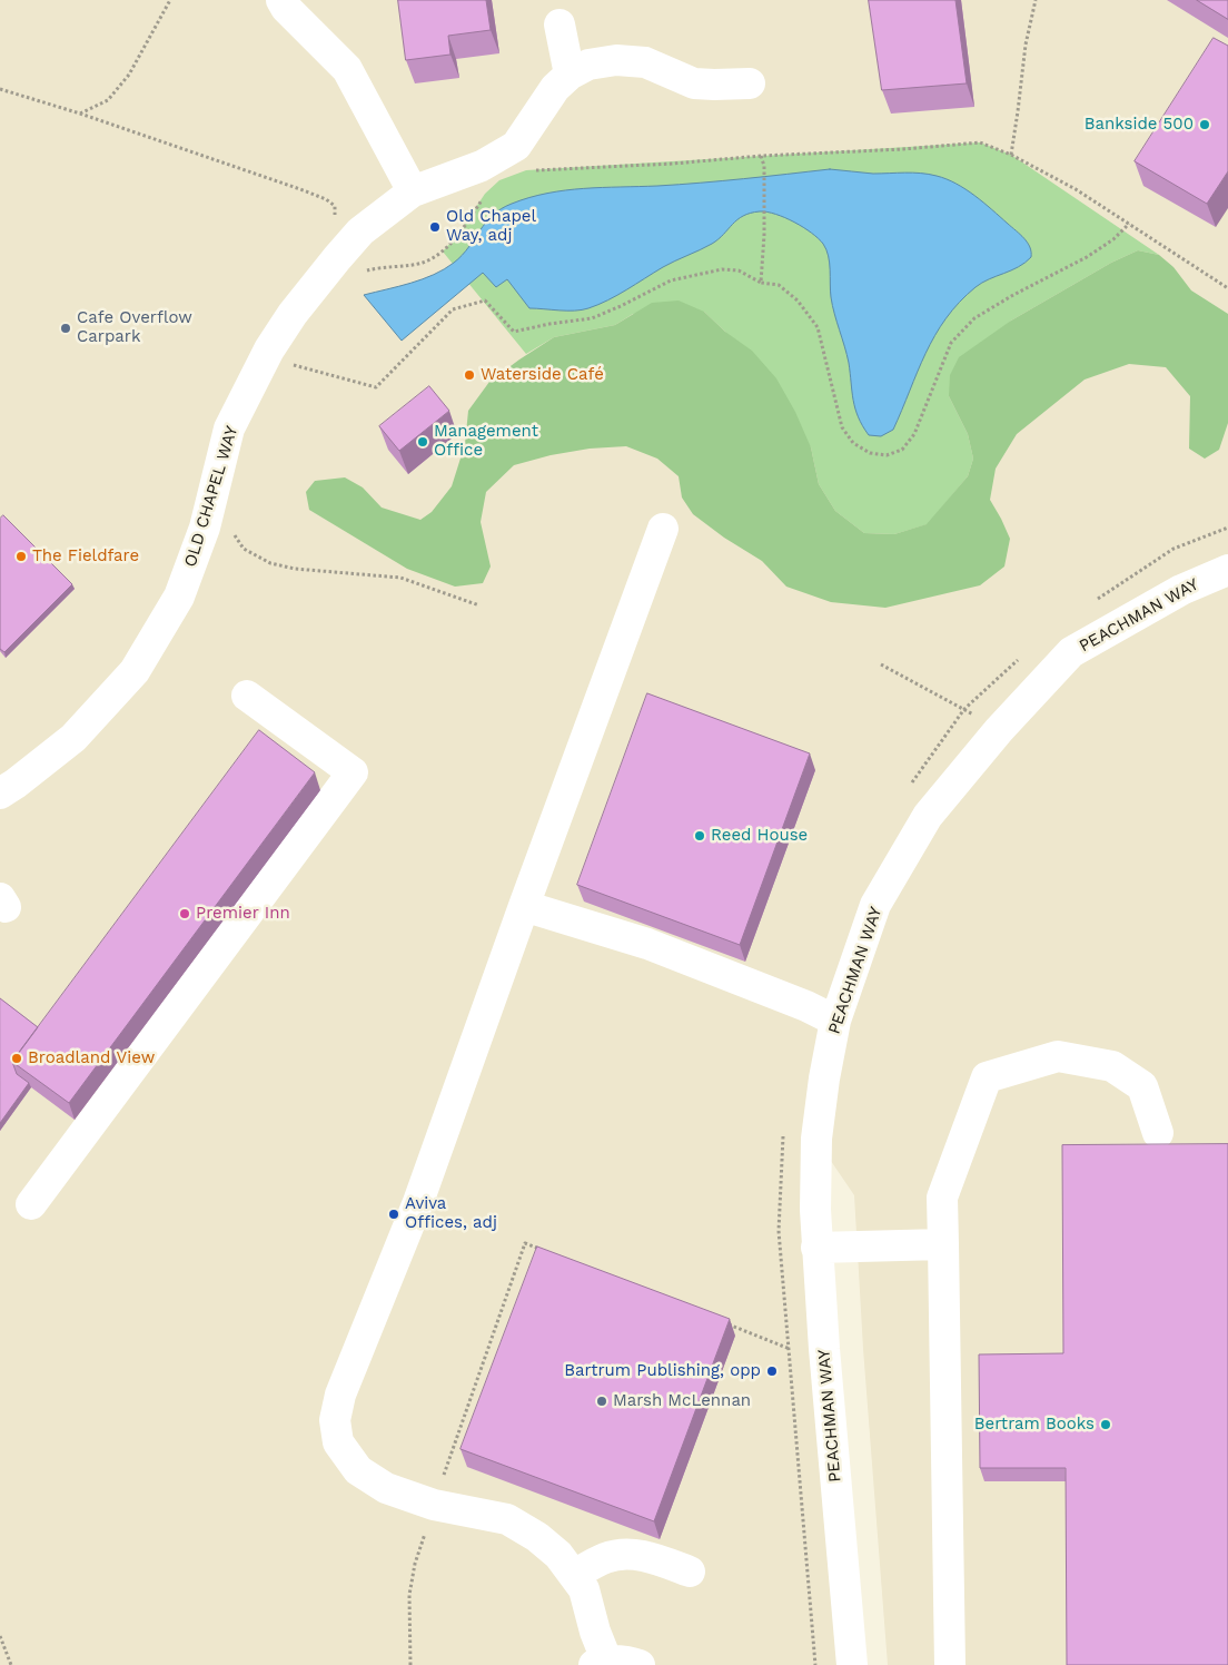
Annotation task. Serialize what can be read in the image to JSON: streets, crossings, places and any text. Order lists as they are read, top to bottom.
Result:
{
  "streets": {
    "street": ["OLD CHAPEL WAY", "PEACHMAN WAY"]
  },
  "places": [
    "Bankside 500",
    "Old Chapel Way, adj",
    "Cafe Overflow Carpark",
    "Waterside Café",
    "Management Office",
    "The Fieldfare",
    "Reed House",
    "Premier Inn",
    "Broadland View",
    "Aviva Offices, adj",
    "Bartrum Publishing, opp",
    "Marsh McLennan",
    "Bertram Books"
  ]
}
